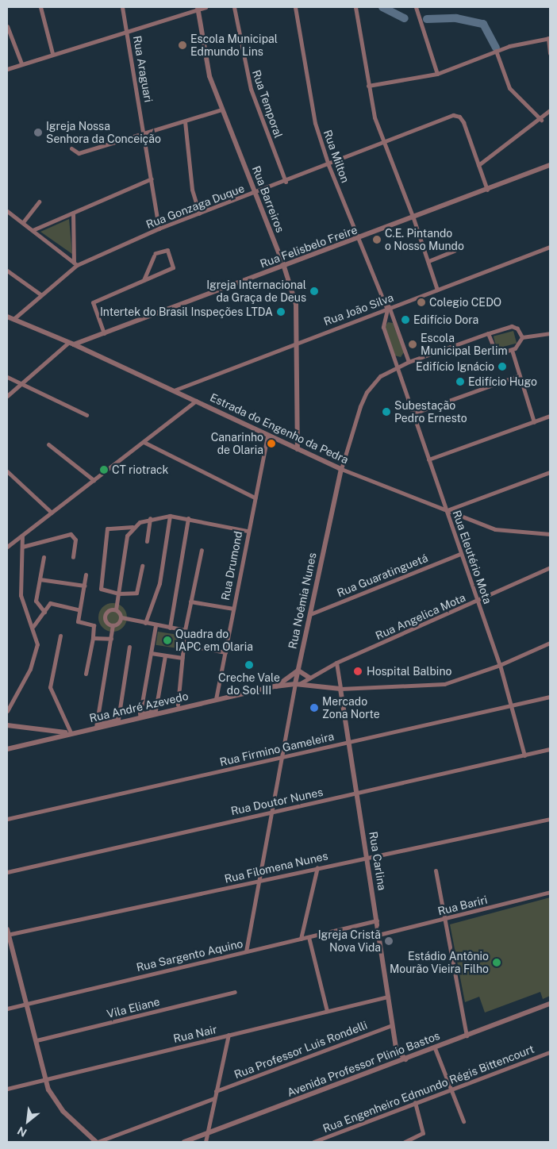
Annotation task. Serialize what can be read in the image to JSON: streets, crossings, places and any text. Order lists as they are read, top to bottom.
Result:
{
  "streets": {
    "street": [
      "Rua Araguari",
      "Rua Temporal",
      "Rua Milton",
      "Rua Barreiros",
      "Rua Gonzaga Duque",
      "Rua Felisbelo Freire",
      "Rua João Silva",
      "Estrada do Engenho da Pedra",
      "Rua Eleutério Mota",
      "Rua Drumond",
      "Rua Guaratinguetá",
      "Rua Noêmia Nunes",
      "Rua Angelica Mota",
      "Rua André Azevedo",
      "Rua Firmino Gameleira",
      "Rua Doutor Nunes",
      "Rua Carlina",
      "Rua Filomena Nunes",
      "Rua Bariri",
      "Rua Sargento Aquino",
      "Vila Eliane",
      "Rua Nair",
      "Rua Professor Luis Rondelli",
      "Avenida Professor Plinio Bastos",
      "Rua Engenheiro Edmundo Régis Bittencourt"
    ]
  },
  "crossings": [
    ["Rua Araguari", "Rua Gonzaga Duque"],
    ["Rua Temporal", "Rua Gonzaga Duque"],
    ["Rua Milton", "Rua Gonzaga Duque"],
    ["Rua Milton", "Rua Felisbelo Freire"],
    ["Rua Milton", "Rua João Silva"],
    ["Rua Milton", "Rua Eleutério Mota"],
    ["Rua Milton", "Rua Noêmia Nunes"],
    ["Rua Barreiros", "Rua Gonzaga Duque"],
    ["Rua Barreiros", "Rua Felisbelo Freire"],
    ["Rua Barreiros", "Rua João Silva"],
    ["Rua Barreiros", "Estrada do Engenho da Pedra"],
    ["Rua Gonzaga Duque", "Estrada do Engenho da Pedra"],
    ["Rua Felisbelo Freire", "Estrada do Engenho da Pedra"],
    ["Rua João Silva", "Estrada do Engenho da Pedra"],
    ["Rua João Silva", "Rua Eleutério Mota"],
    ["Estrada do Engenho da Pedra", "Rua Eleutério Mota"],
    ["Estrada do Engenho da Pedra", "Rua Drumond"],
    ["Estrada do Engenho da Pedra", "Rua Noêmia Nunes"],
    ["Rua Eleutério Mota", "Rua Guaratinguetá"],
    ["Rua Eleutério Mota", "Rua Noêmia Nunes"],
    ["Rua Eleutério Mota", "Rua Angelica Mota"],
    ["Rua Eleutério Mota", "Rua Firmino Gameleira"],
    ["Rua Eleutério Mota", "Rua Doutor Nunes"],
    ["Rua Drumond", "Rua André Azevedo"],
    ["Rua Guaratinguetá", "Rua Noêmia Nunes"],
    ["Rua Noêmia Nunes", "Rua Angelica Mota"],
    ["Rua Noêmia Nunes", "Rua André Azevedo"],
    ["Rua Noêmia Nunes", "Rua Firmino Gameleira"],
    ["Rua Noêmia Nunes", "Rua Doutor Nunes"],
    ["Rua Noêmia Nunes", "Rua Filomena Nunes"],
    ["Rua Noêmia Nunes", "Rua Sargento Aquino"],
    ["Rua Angelica Mota", "Rua André Azevedo"],
    ["Rua Angelica Mota", "Rua Carlina"],
    ["Rua André Azevedo", "Rua Carlina"],
    ["Rua Firmino Gameleira", "Rua Carlina"],
    ["Rua Doutor Nunes", "Rua Carlina"],
    ["Rua Carlina", "Rua Filomena Nunes"],
    ["Rua Carlina", "Rua Bariri"],
    ["Rua Carlina", "Rua Sargento Aquino"],
    ["Rua Carlina", "Rua Nair"],
    ["Rua Carlina", "Rua Professor Luis Rondelli"],
    ["Rua Carlina", "Avenida Professor Plinio Bastos"],
    ["Rua Nair", "Rua Professor Luis Rondelli"],
    ["Rua Professor Luis Rondelli", "Avenida Professor Plinio Bastos"]
  ],
  "places": [
    "Escola Municipal Edmundo Lins",
    "Igreja Nossa Senhora da Conceição",
    "C.E. Pintando o Nosso Mundo",
    "Igreja Internacional da Graça de Deus",
    "Colegio CEDO",
    "Intertek do Brasil Inspeções LTDA",
    "Edifício Dora",
    "Escola Municipal Berlim",
    "Edifício Ignácio",
    "Edifício Hugo",
    "Subestação Pedro Ernesto",
    "Canarinho de Olaria",
    "CT riotrack",
    "Quadra do IAPC em Olaria",
    "Creche Vale do Sol III",
    "Hospital Balbino",
    "Mercado Zona Norte",
    "Igreja Cristã Nova Vida",
    "Estádio Antônio Mourão Vieira Filho"
  ],
  "north": "bottom left"
}
